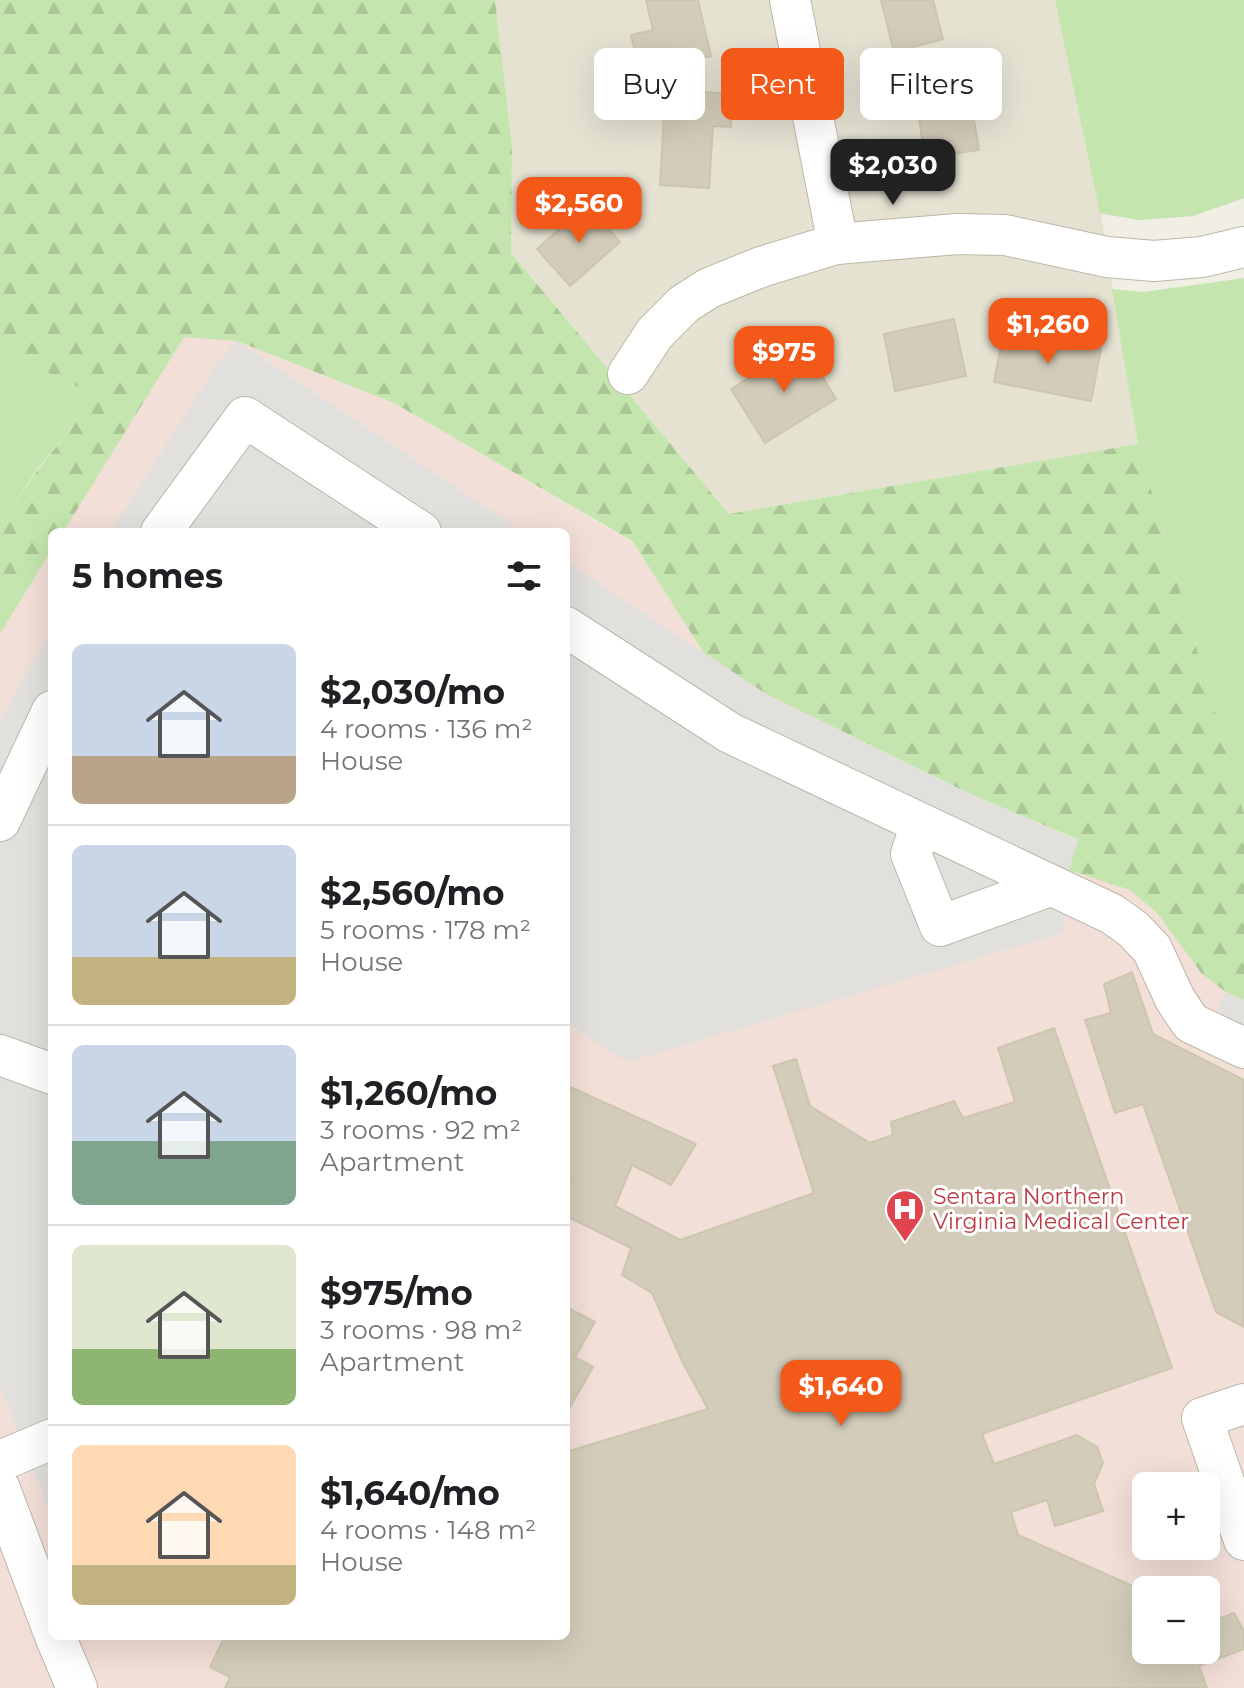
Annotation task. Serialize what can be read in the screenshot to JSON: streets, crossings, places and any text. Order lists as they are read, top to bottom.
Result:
{
  "places": {
    "hospital": ["Sentara Northern Virginia Medical Center"]
  },
  "page": {
    "chip": ["Buy", "Rent", "Filters"],
    "price": [
      "$2,030",
      "$2,560",
      "$1,260",
      "$975",
      "$1,640"
    ],
    "heading": "5 homes",
    "list": [
      {
        "name": "$2,030/mo",
        "note": "4 rooms · 136 m² · House"
      },
      {
        "name": "$2,560/mo",
        "note": "5 rooms · 178 m² · House"
      },
      {
        "name": "$1,260/mo",
        "note": "3 rooms · 92 m² · Apartment"
      },
      {
        "name": "$975/mo",
        "note": "3 rooms · 98 m² · Apartment"
      },
      {
        "name": "$1,640/mo",
        "note": "4 rooms · 148 m² · House"
      }
    ],
    "map_buttons": ["+", "−"]
  }
}
